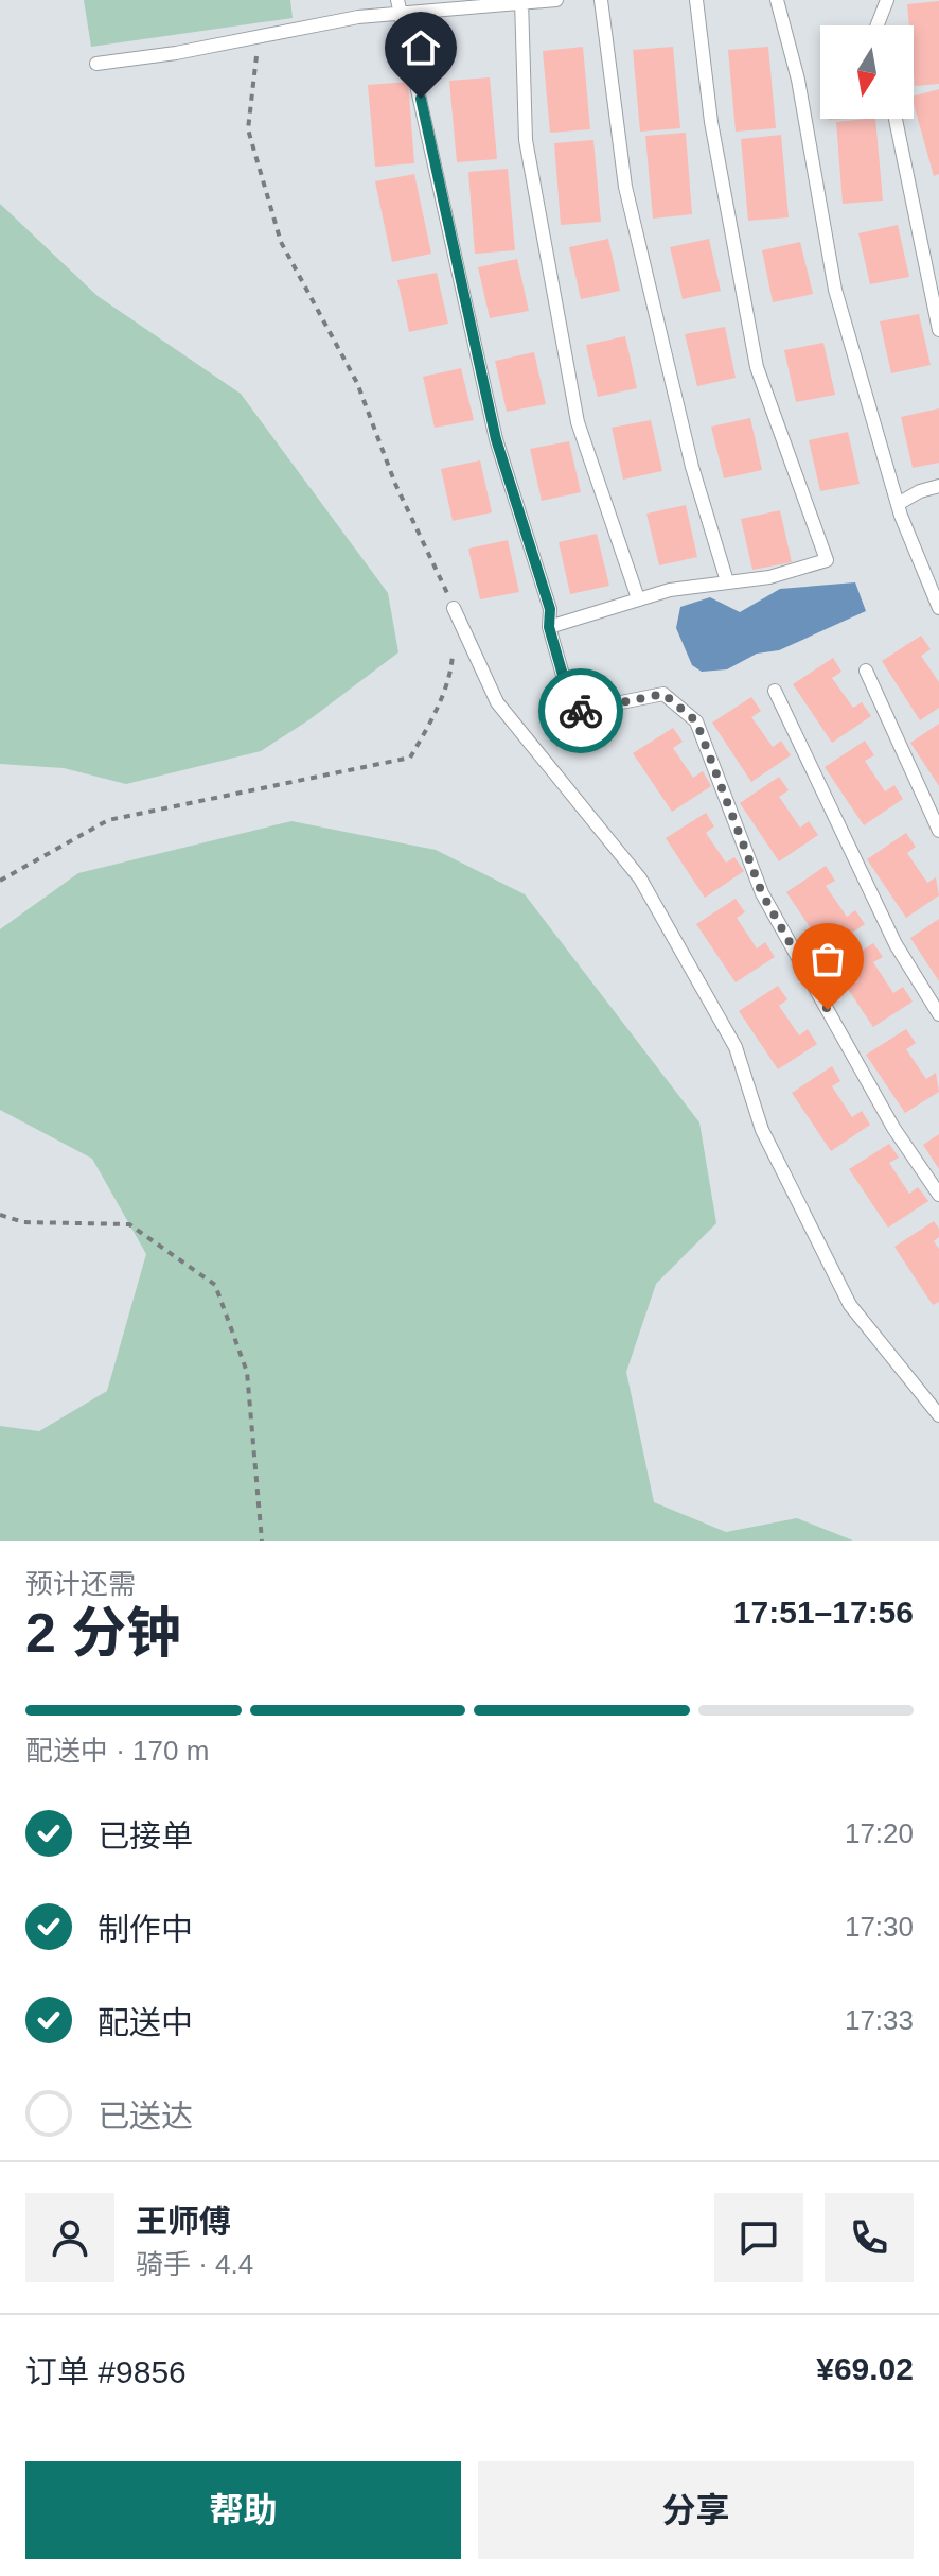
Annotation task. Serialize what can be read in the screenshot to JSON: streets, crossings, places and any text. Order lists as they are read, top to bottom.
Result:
{
  "north": "bottom",
  "page": {
    "heading": ["2 分钟", "预计还需", "17:51–17:56"],
    "panel": [
      "王师傅",
      "骑手 · 4.4",
      "订单 #9856",
      "¥69.02"
    ],
    "bar": "配送中 · 170 m",
    "list": [
      ["已接单", "17:20"],
      ["制作中", "17:30"],
      ["配送中", "17:33"],
      "已送达"
    ],
    "buttons": ["帮助", "分享"]
  }
}
